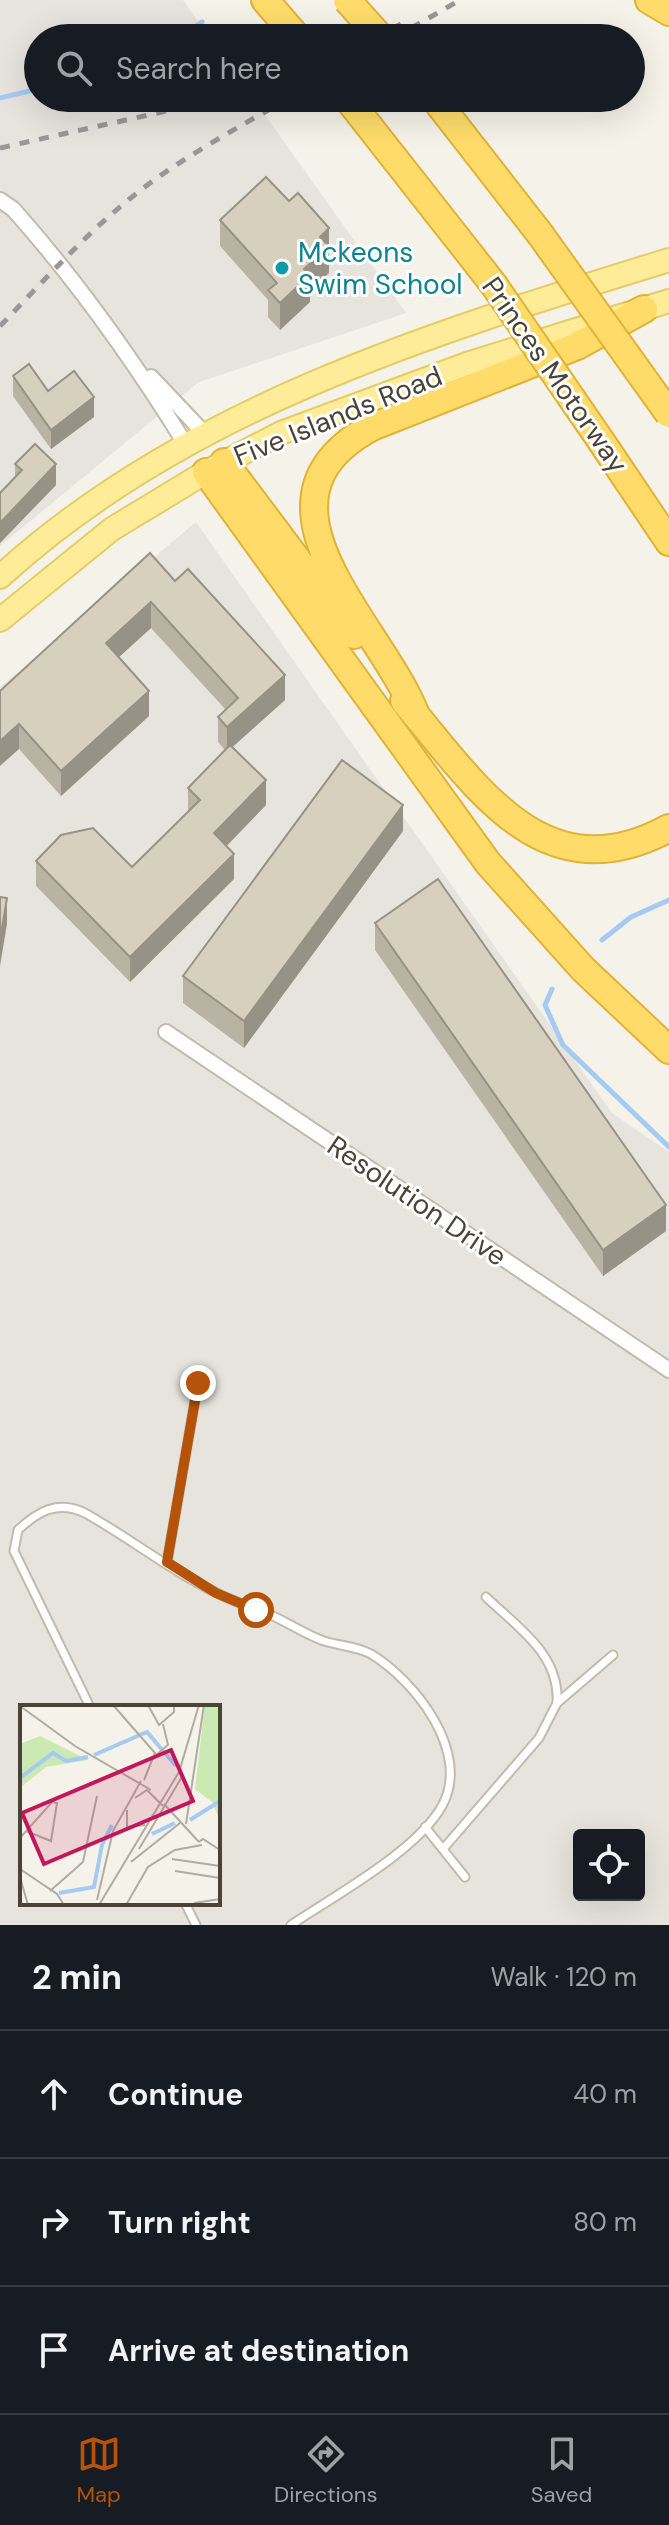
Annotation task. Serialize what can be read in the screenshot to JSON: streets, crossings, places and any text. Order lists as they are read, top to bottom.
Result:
{
  "streets": {
    "highway": ["Princes Motorway"],
    "main road": ["Five Islands Road"],
    "street": ["Resolution Drive"]
  },
  "places": ["Mckeons Swim School"],
  "page": {
    "search": "Search here",
    "heading": ["2 min", "Walk · 120 m"],
    "list": [
      ["Continue", "40 m"],
      ["Turn right", "80 m"],
      "Arrive at destination"
    ],
    "nav": ["Map", "Directions", "Saved"]
  }
}
